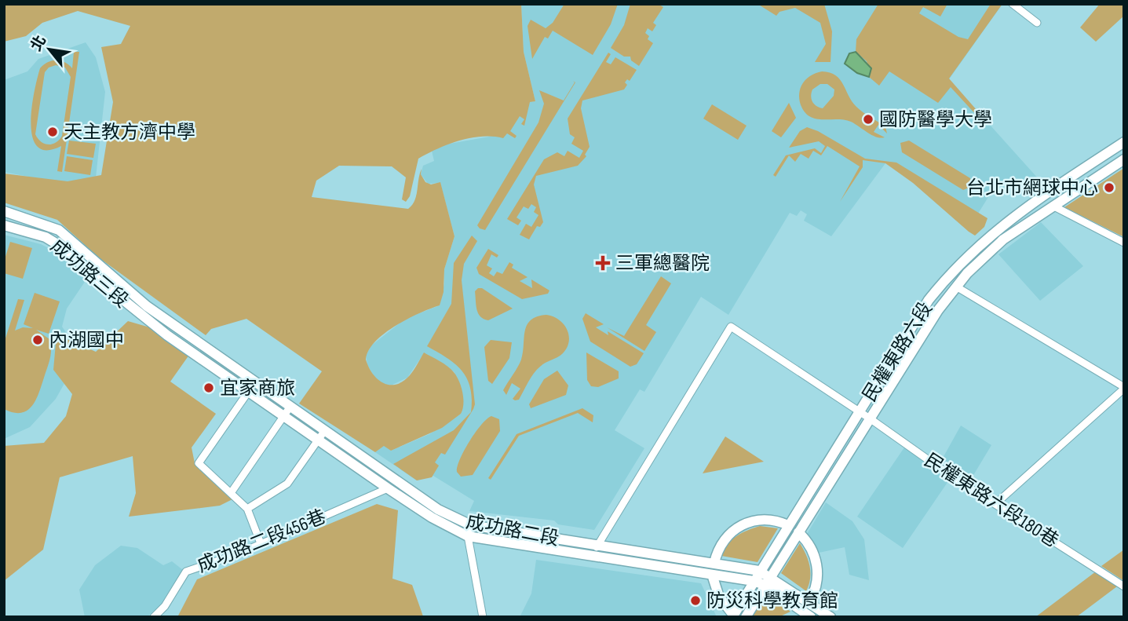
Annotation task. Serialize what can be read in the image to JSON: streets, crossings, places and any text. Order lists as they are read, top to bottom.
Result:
{
  "streets": {
    "main road": ["成功路三段", "民權東路六段", "成功路二段"],
    "street": ["民權東路六段180巷", "成功路二段456巷"]
  },
  "crossings": [
    ["成功路三段", "成功路二段"],
    ["民權東路六段", "民權東路六段180巷"],
    ["民權東路六段", "成功路二段"],
    ["民權東路六段180巷", "成功路二段"],
    ["成功路二段", "成功路二段456巷"]
  ],
  "places": {
    "other": [
      "國防醫學大學",
      "天主教方濟中學",
      "台北市網球中心",
      "內湖國中",
      "宜家商旅",
      "防災科學教育館"
    ],
    "health": ["三軍總醫院"]
  },
  "north": "top left"
}
